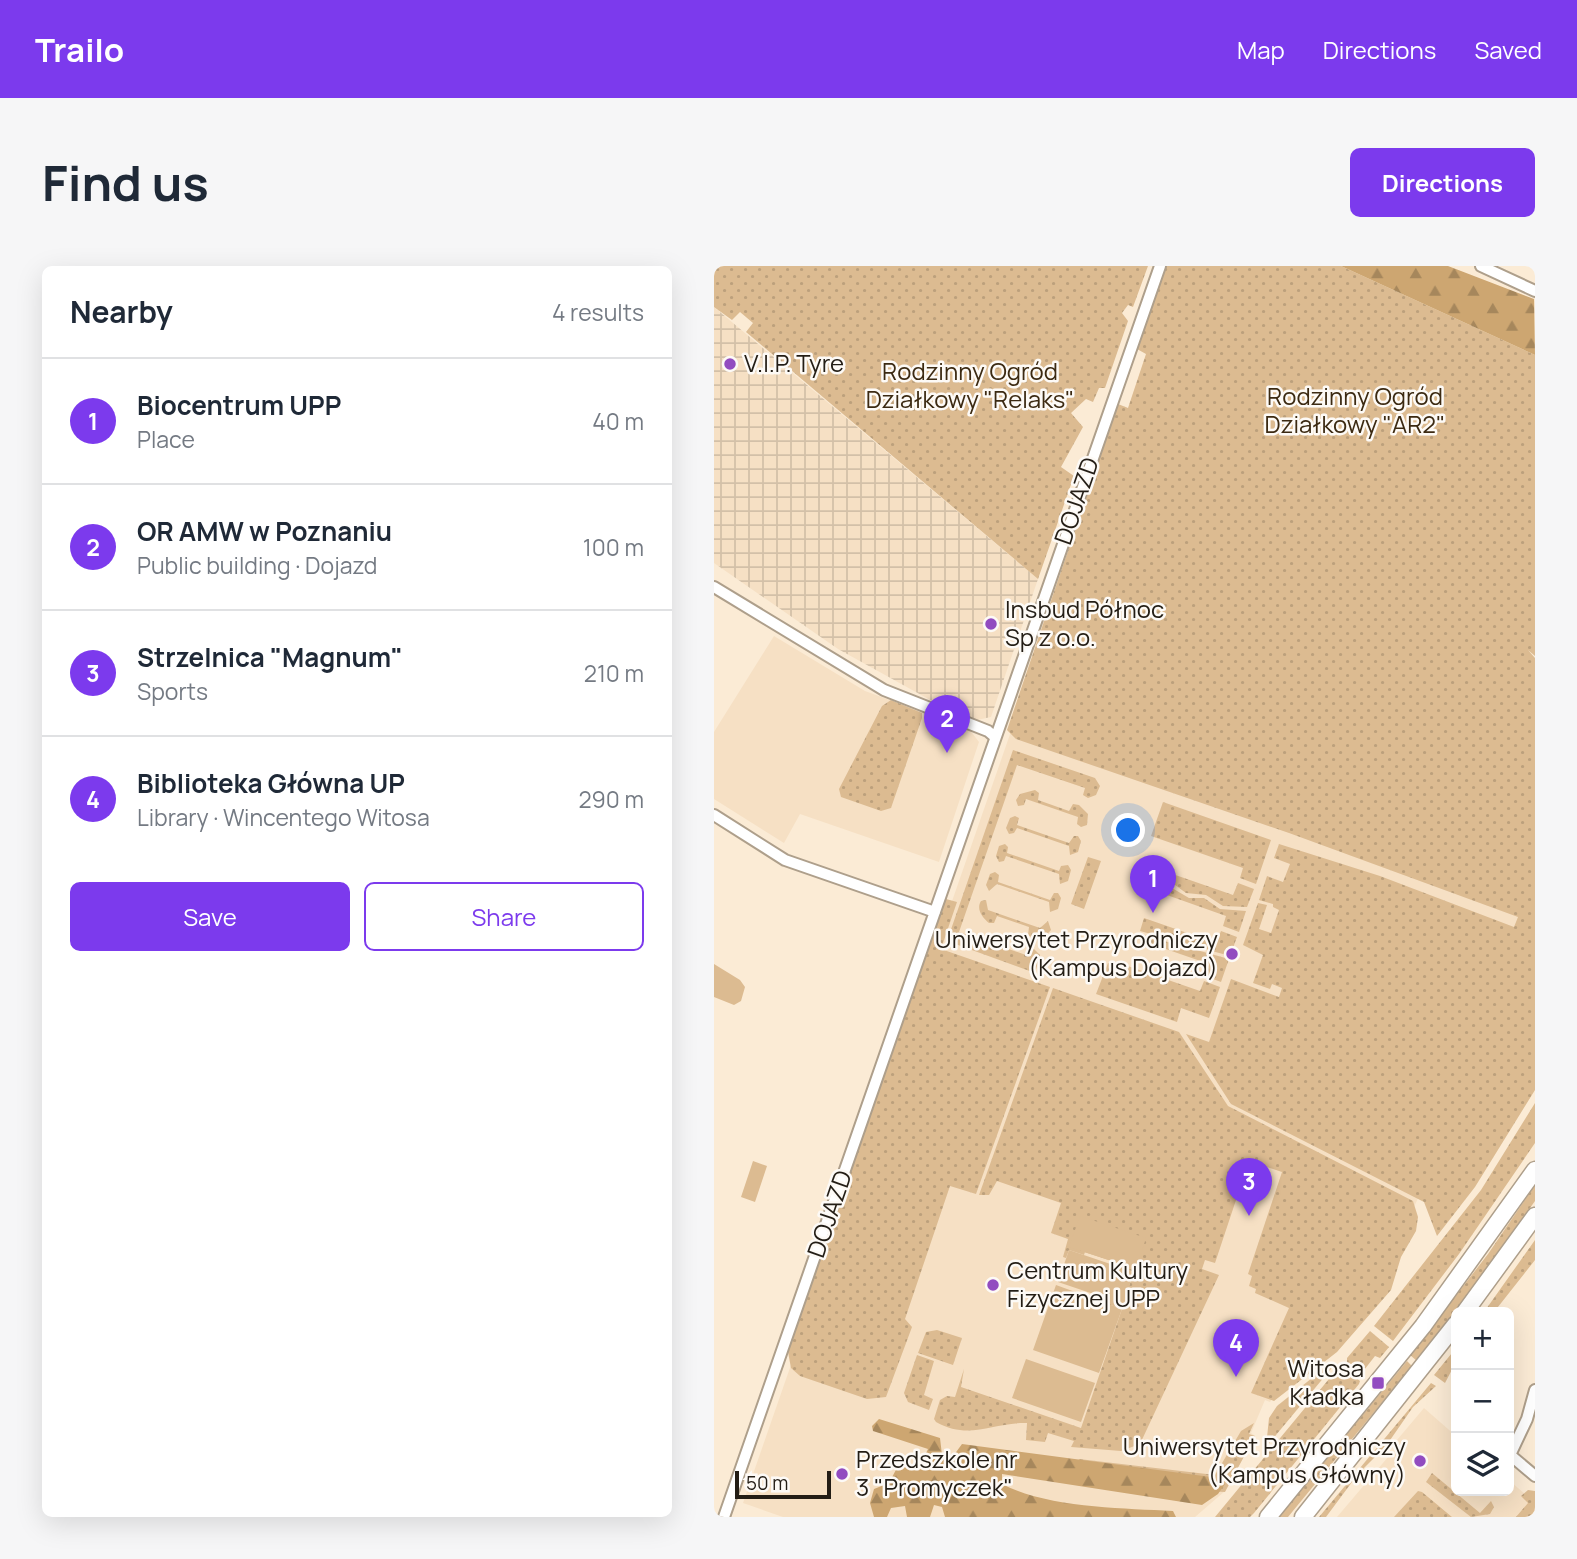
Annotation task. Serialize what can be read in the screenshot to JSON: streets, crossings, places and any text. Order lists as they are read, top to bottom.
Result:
{
  "streets": {
    "street": ["DOJAZD"]
  },
  "parks": ["Rodzinny Ogród Działkowy \"Relaks\"", "Rodzinny Ogród Działkowy \"AR2\""],
  "places": {
    "other": [
      "V.I.P. Tyre",
      "Insbud Północ Sp z o.o.",
      "Uniwersytet Przyrodniczy (Kampus Dojazd)",
      "Centrum Kultury Fizycznej UPP",
      "Uniwersytet Przyrodniczy (Kampus Główny)",
      "Przedszkole nr 3 \"Promyczek\""
    ],
    "transit": ["Witosa Kładka"]
  },
  "scale_bar": "50 m",
  "page": {
    "header": "Trailo",
    "nav": ["Map", "Directions", "Saved"],
    "buttons": [
      "Directions",
      ["Save", "Share"]
    ],
    "title": "Find us",
    "heading": ["Nearby", "4 results"],
    "list": [
      {
        "mark": "1",
        "name": "Biocentrum UPP",
        "note": "Place",
        "value": "40 m"
      },
      {
        "mark": "2",
        "name": "OR AMW w Poznaniu",
        "note": "Public building · Dojazd",
        "value": "100 m"
      },
      {
        "mark": "3",
        "name": "Strzelnica \"Magnum\"",
        "note": "Sports",
        "value": "210 m"
      },
      {
        "mark": "4",
        "name": "Biblioteka Główna UP",
        "note": "Library · Wincentego Witosa",
        "value": "290 m"
      }
    ],
    "pins": [
      "2",
      "1",
      "3",
      "4"
    ],
    "map_buttons": ["+", "−"],
    "scale": "50 m"
  }
}
